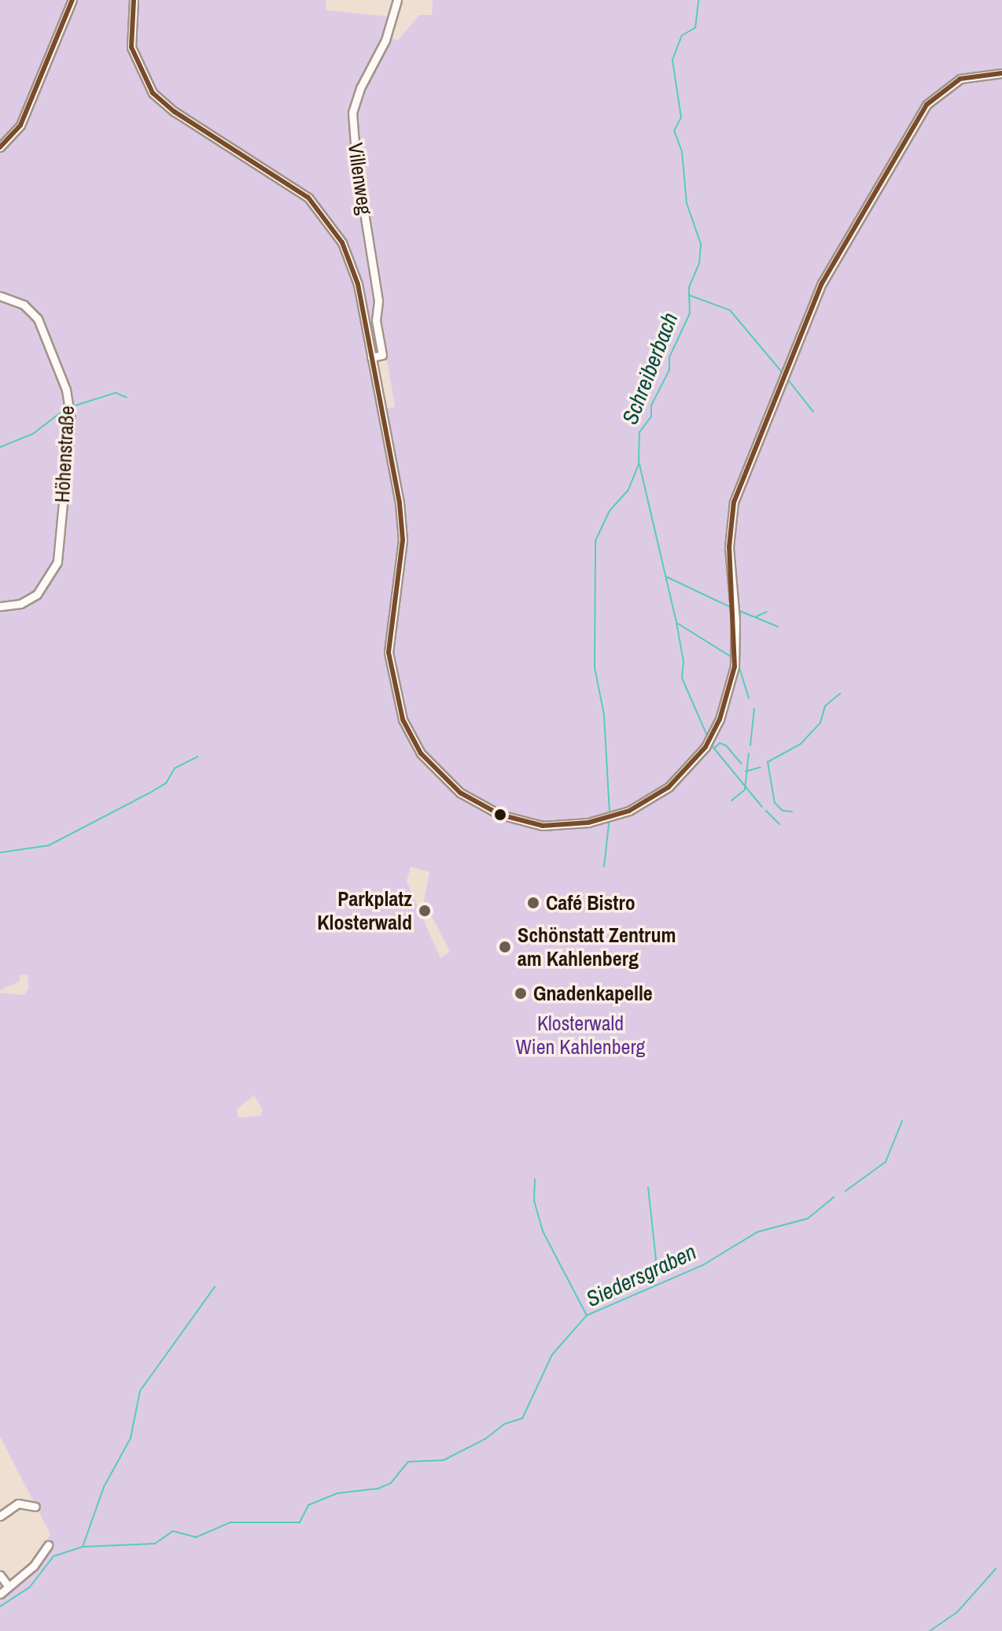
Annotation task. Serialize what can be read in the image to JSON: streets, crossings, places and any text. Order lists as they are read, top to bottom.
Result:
{
  "streets": {
    "street": ["Villenweg", "Höhenstraße"]
  },
  "water": ["Schreiberbach", "Siedersgraben"],
  "parks": ["Klosterwald Wien Kahlenberg"],
  "places": [
    "Café Bistro",
    "Parkplatz Klosterwald",
    "Schönstatt Zentrum am Kahlenberg",
    "Gnadenkapelle"
  ]
}
